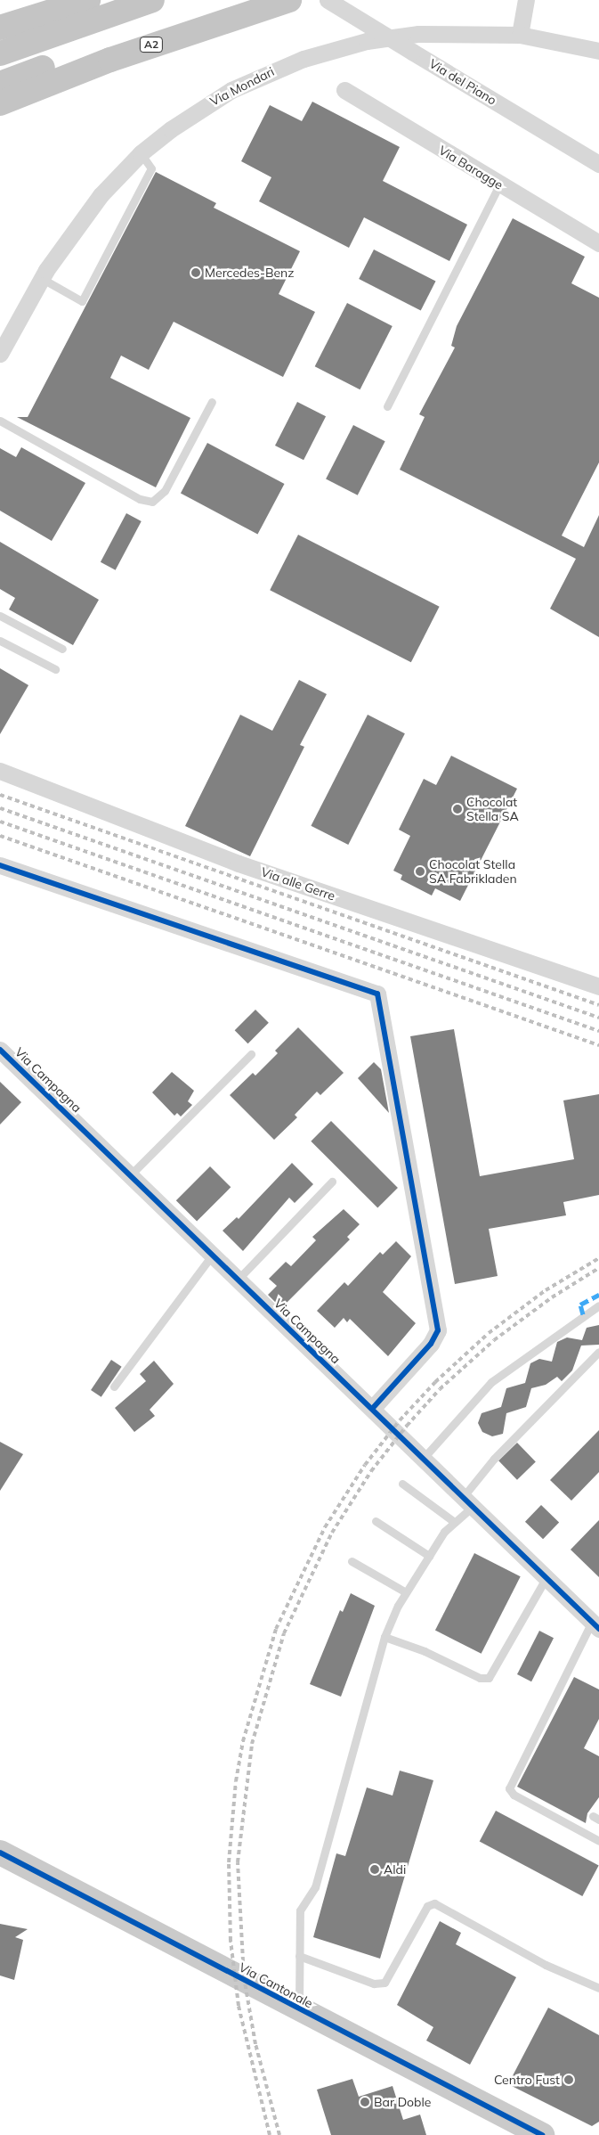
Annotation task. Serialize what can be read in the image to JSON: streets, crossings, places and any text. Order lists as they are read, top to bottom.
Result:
{
  "streets": {
    "highway": ["A2"],
    "main road": ["Via Cantonale"],
    "street": [
      "Via del Piano",
      "Via Mondari",
      "Via Baragge",
      "Via alle Gerre",
      "Via Campagna"
    ]
  },
  "places": [
    "Mercedes-Benz",
    "Chocolat Stella SA",
    "Chocolat Stella SA Fabrikladen",
    "Aldi",
    "Centro Fust",
    "Bar Doble"
  ]
}
